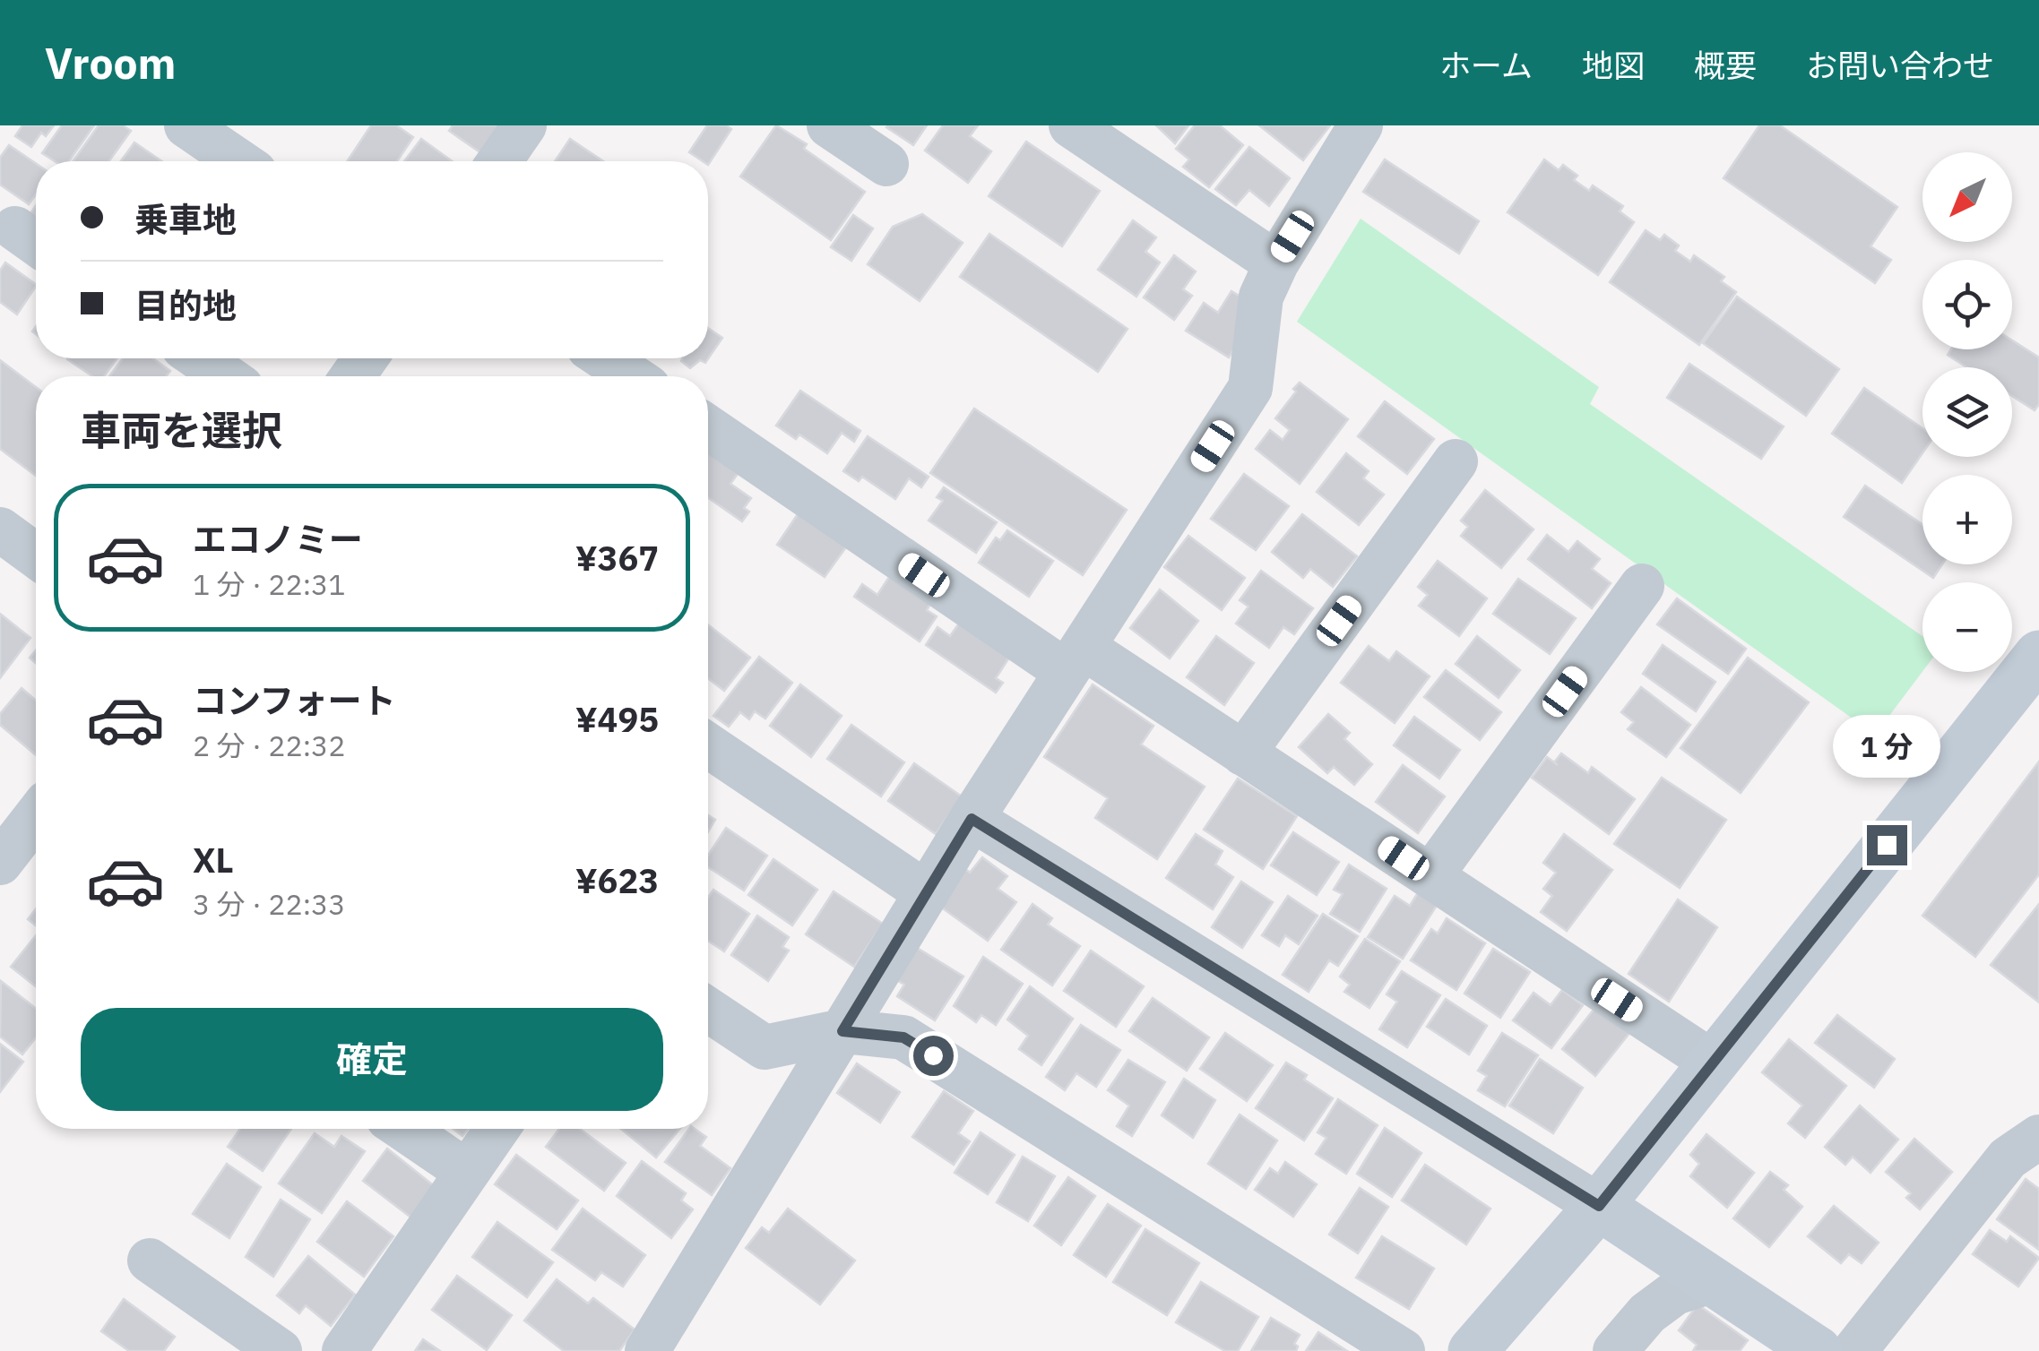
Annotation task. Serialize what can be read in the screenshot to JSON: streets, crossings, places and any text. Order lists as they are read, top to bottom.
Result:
{
  "north": "bottom left",
  "page": {
    "header": "Vroom",
    "nav": [
      "ホーム",
      "地図",
      "概要",
      "お問い合わせ"
    ],
    "map_buttons": ["+", "−"],
    "banner": ["乗車地", "目的地"],
    "heading": "車両を選択",
    "list": [
      {
        "name": "エコノミー",
        "note": "1 分 · 22:31",
        "value": "¥367"
      },
      {
        "name": "コンフォート",
        "note": "2 分 · 22:32",
        "value": "¥495"
      },
      {
        "name": "XL",
        "note": "3 分 · 22:33",
        "value": "¥623"
      }
    ],
    "bubble": "1 分",
    "buttons": "確定"
  }
}
